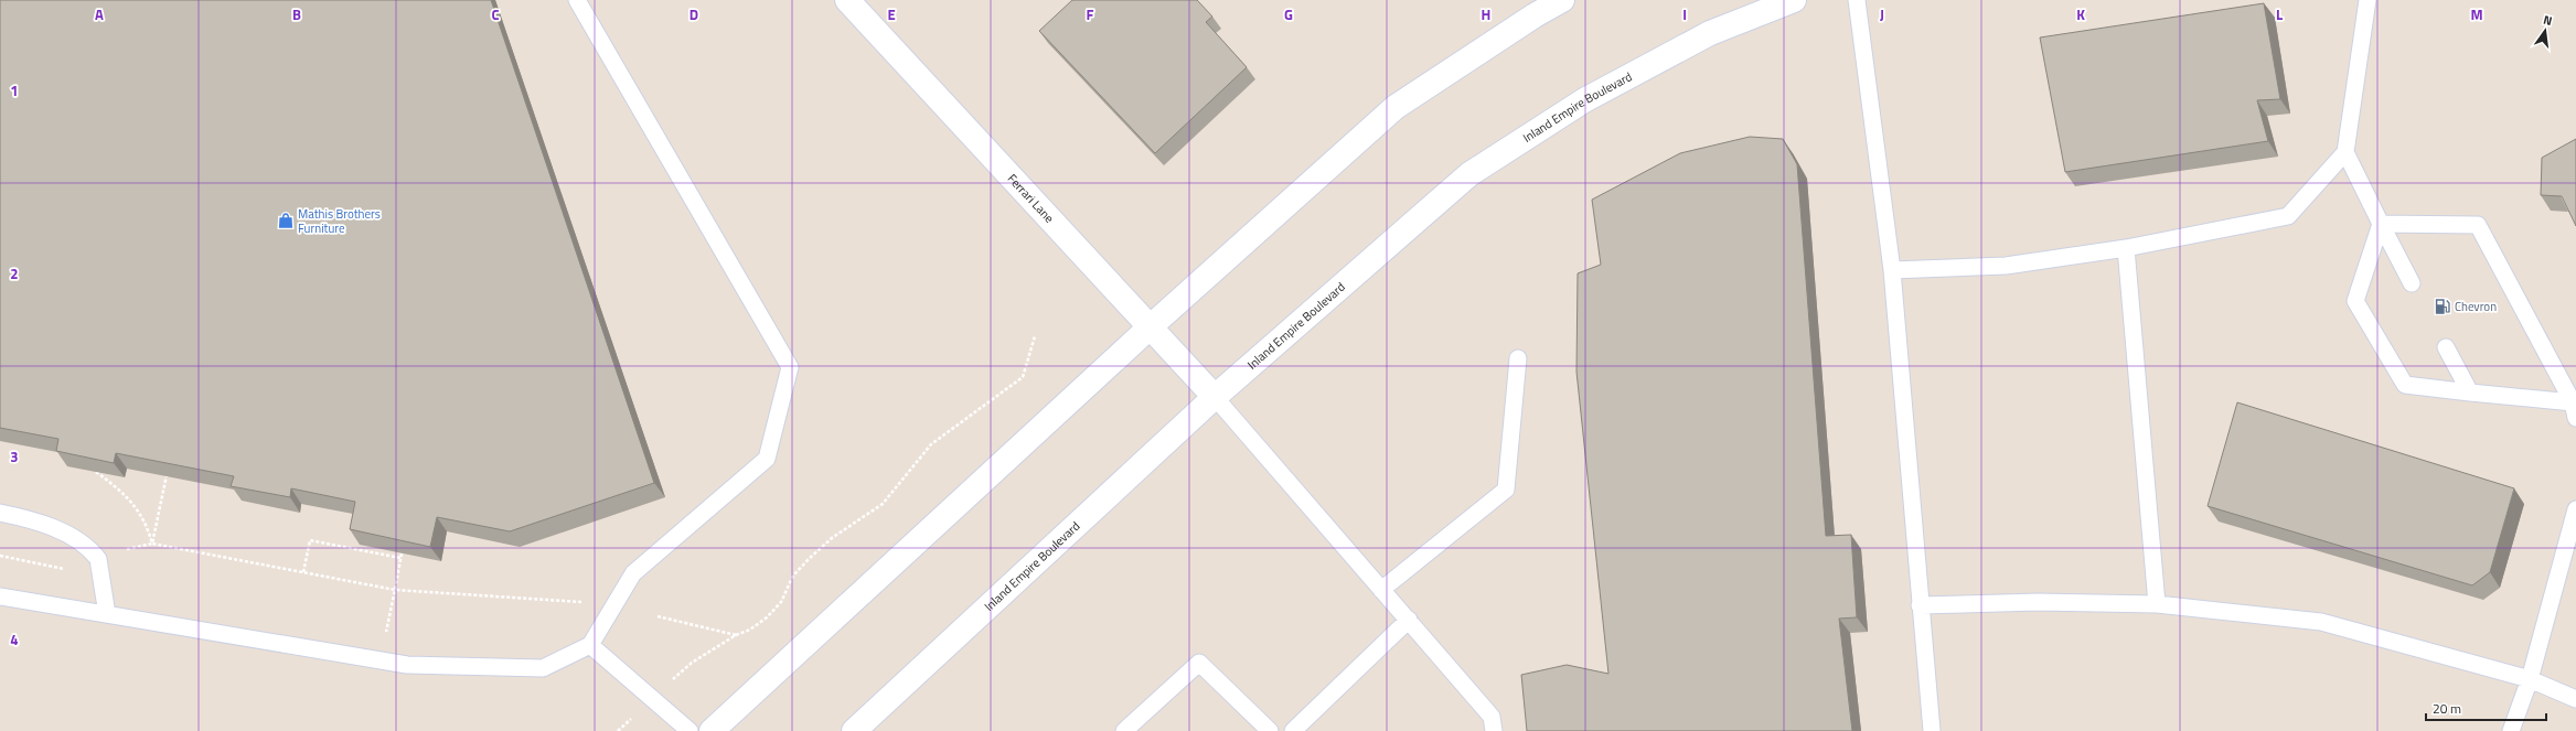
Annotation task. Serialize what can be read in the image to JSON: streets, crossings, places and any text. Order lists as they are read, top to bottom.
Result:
{
  "streets": {
    "main road": ["Inland Empire Boulevard", "Ferrari Lane"]
  },
  "crossings": [
    ["Inland Empire Boulevard", "Ferrari Lane"]
  ],
  "places": {
    "shop": ["Mathis Brothers Furniture"],
    "fuel station": ["Chevron"]
  },
  "scale_bar": "20 m",
  "north": "top",
  "grid": {
    "columns": [
      "A",
      "B",
      "C",
      "D",
      "E",
      "F",
      "G",
      "H",
      "I",
      "J",
      "K",
      "L",
      "M"
    ],
    "rows": [
      "1",
      "2",
      "3",
      "4"
    ]
  }
}
